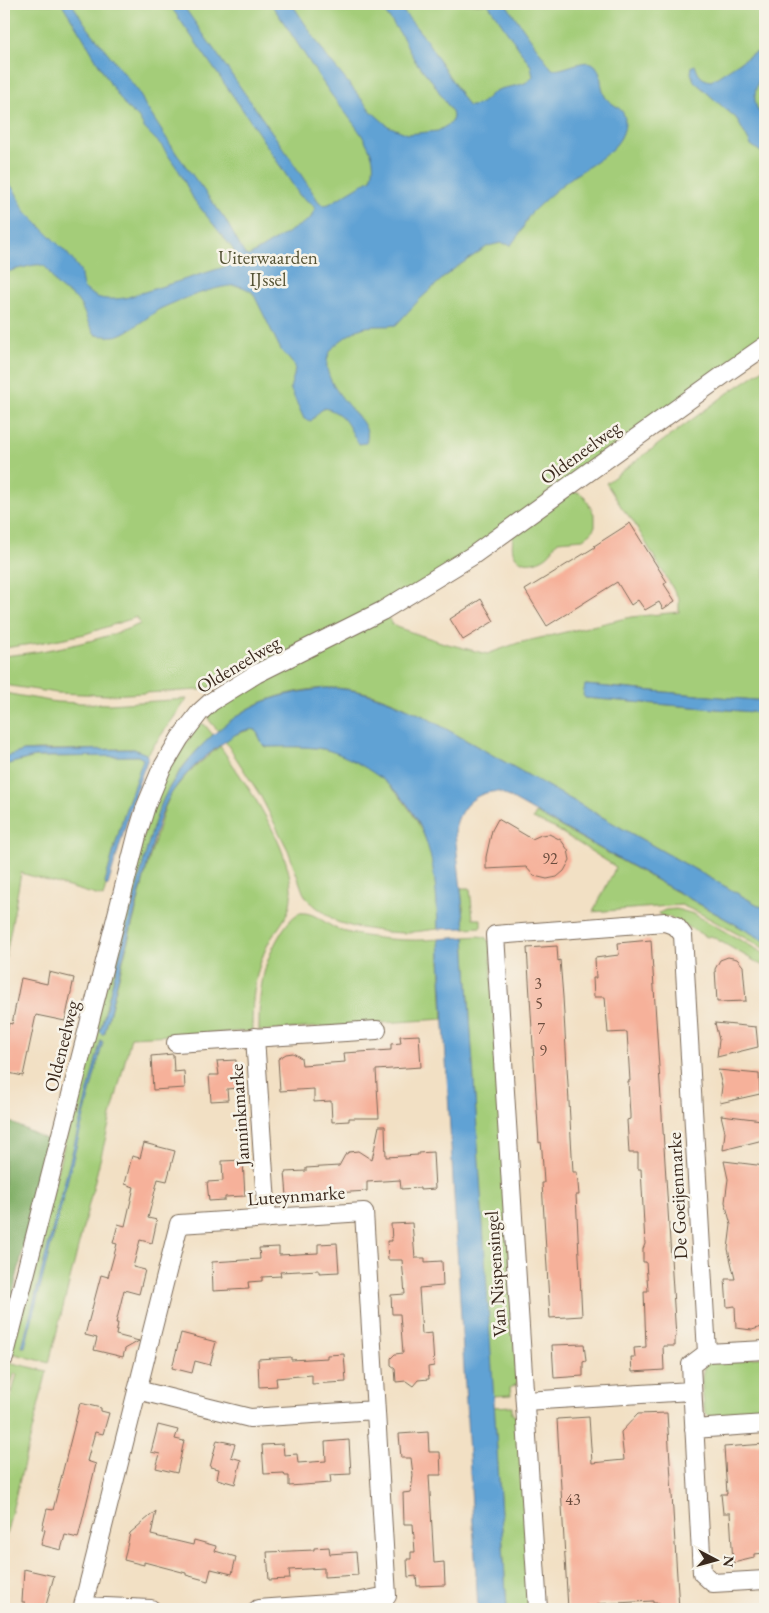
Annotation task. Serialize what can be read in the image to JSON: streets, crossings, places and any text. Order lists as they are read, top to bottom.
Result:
{
  "streets": {
    "street": [
      "Oldeneelweg",
      "Janninkmarke",
      "Luteynmarke",
      "De Goeijenmarke",
      "Van Nispensingel"
    ]
  },
  "crossings": [
    ["Janninkmarke", "Luteynmarke"],
    ["De Goeijenmarke", "Van Nispensingel"]
  ],
  "parks": ["Uiterwaarden IJssel"],
  "house_numbers": [
    "92",
    "3",
    "5",
    "7",
    "9",
    "43"
  ],
  "north": "right"
}
